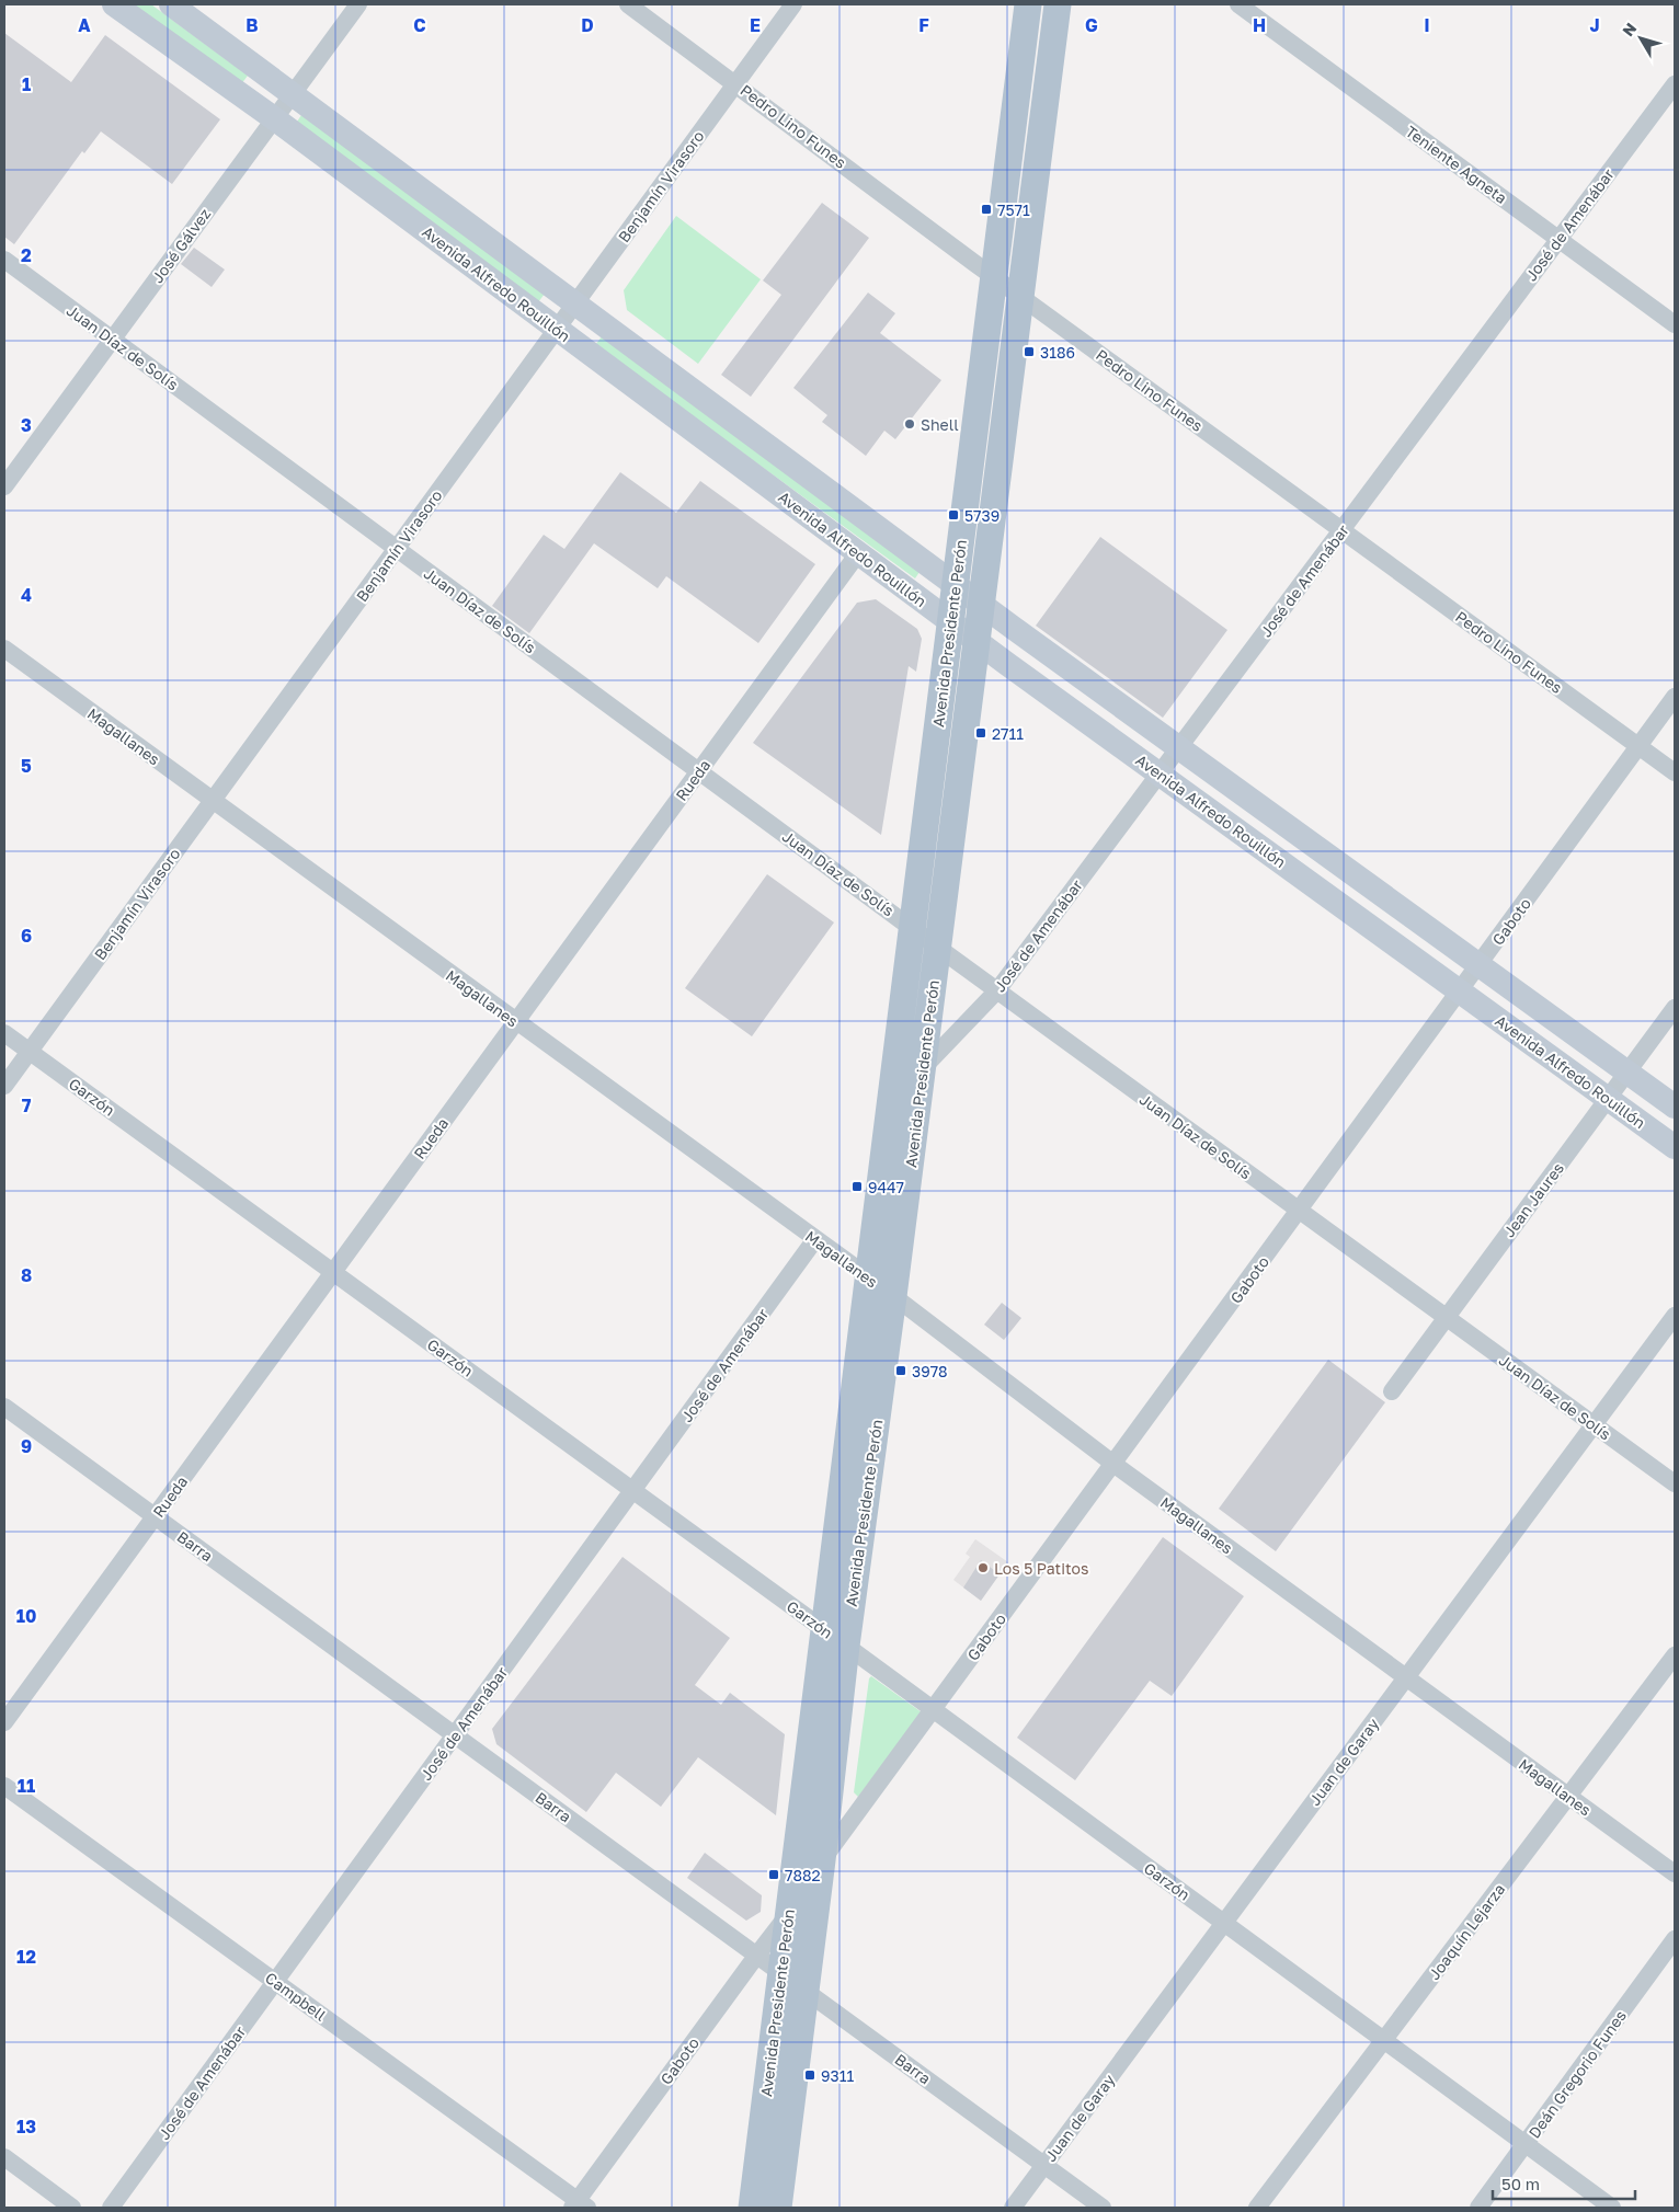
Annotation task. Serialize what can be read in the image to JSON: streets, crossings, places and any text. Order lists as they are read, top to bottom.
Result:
{
  "streets": {
    "main road": ["Avenida Presidente Perón"],
    "street": [
      "Pedro Lino Funes",
      "Teniente Agneta",
      "Benjamín Virasoro",
      "José de Amenábar",
      "José Gálvez",
      "Avenida Alfredo Rouillón",
      "Juan Díaz de Solís",
      "Magallanes",
      "Rueda",
      "Gaboto",
      "Garzón",
      "Jean Jaures",
      "Barra",
      "Juan de Garay",
      "Joaquín Lejarza",
      "Campbell",
      "Deán Gregorio Funes"
    ]
  },
  "crossings": [
    ["Pedro Lino Funes", "Benjamín Virasoro"],
    ["Pedro Lino Funes", "José de Amenábar"],
    ["Pedro Lino Funes", "Avenida Presidente Perón"],
    ["Pedro Lino Funes", "Gaboto"],
    ["Teniente Agneta", "José de Amenábar"],
    ["Benjamín Virasoro", "Avenida Alfredo Rouillón"],
    ["Benjamín Virasoro", "Juan Díaz de Solís"],
    ["Benjamín Virasoro", "Magallanes"],
    ["Benjamín Virasoro", "Garzón"],
    ["José de Amenábar", "Avenida Alfredo Rouillón"],
    ["José de Amenábar", "Juan Díaz de Solís"],
    ["José de Amenábar", "Avenida Presidente Perón"],
    ["José de Amenábar", "Magallanes"],
    ["José de Amenábar", "Garzón"],
    ["José de Amenábar", "Barra"],
    ["José de Amenábar", "Campbell"],
    ["José Gálvez", "Avenida Alfredo Rouillón"],
    ["José Gálvez", "Juan Díaz de Solís"],
    ["Avenida Alfredo Rouillón", "Avenida Presidente Perón"],
    ["Avenida Alfredo Rouillón", "Rueda"],
    ["Avenida Alfredo Rouillón", "Gaboto"],
    ["Avenida Alfredo Rouillón", "Jean Jaures"],
    ["Juan Díaz de Solís", "Avenida Presidente Perón"],
    ["Juan Díaz de Solís", "Rueda"],
    ["Juan Díaz de Solís", "Gaboto"],
    ["Juan Díaz de Solís", "Jean Jaures"],
    ["Juan Díaz de Solís", "Juan de Garay"],
    ["Avenida Presidente Perón", "Magallanes"],
    ["Avenida Presidente Perón", "Gaboto"],
    ["Avenida Presidente Perón", "Garzón"],
    ["Avenida Presidente Perón", "Barra"],
    ["Magallanes", "Rueda"],
    ["Magallanes", "Gaboto"],
    ["Magallanes", "Juan de Garay"],
    ["Magallanes", "Joaquín Lejarza"],
    ["Rueda", "Garzón"],
    ["Rueda", "Barra"],
    ["Gaboto", "Garzón"],
    ["Gaboto", "Barra"],
    ["Gaboto", "Campbell"],
    ["Garzón", "Juan de Garay"],
    ["Garzón", "Joaquín Lejarza"],
    ["Garzón", "Deán Gregorio Funes"],
    ["Barra", "Juan de Garay"]
  ],
  "places": {
    "transit": [
      "7571",
      "3186",
      "5739",
      "2711",
      "9447",
      "3978",
      "7882",
      "9311"
    ],
    "other": ["Shell", "Los 5 Patitos"]
  },
  "scale_bar": "50 m",
  "north": "top left",
  "grid": {
    "columns": [
      "A",
      "B",
      "C",
      "D",
      "E",
      "F",
      "G",
      "H",
      "I",
      "J"
    ],
    "rows": [
      "1",
      "2",
      "3",
      "4",
      "5",
      "6",
      "7",
      "8",
      "9",
      "10",
      "11",
      "12",
      "13"
    ]
  }
}
